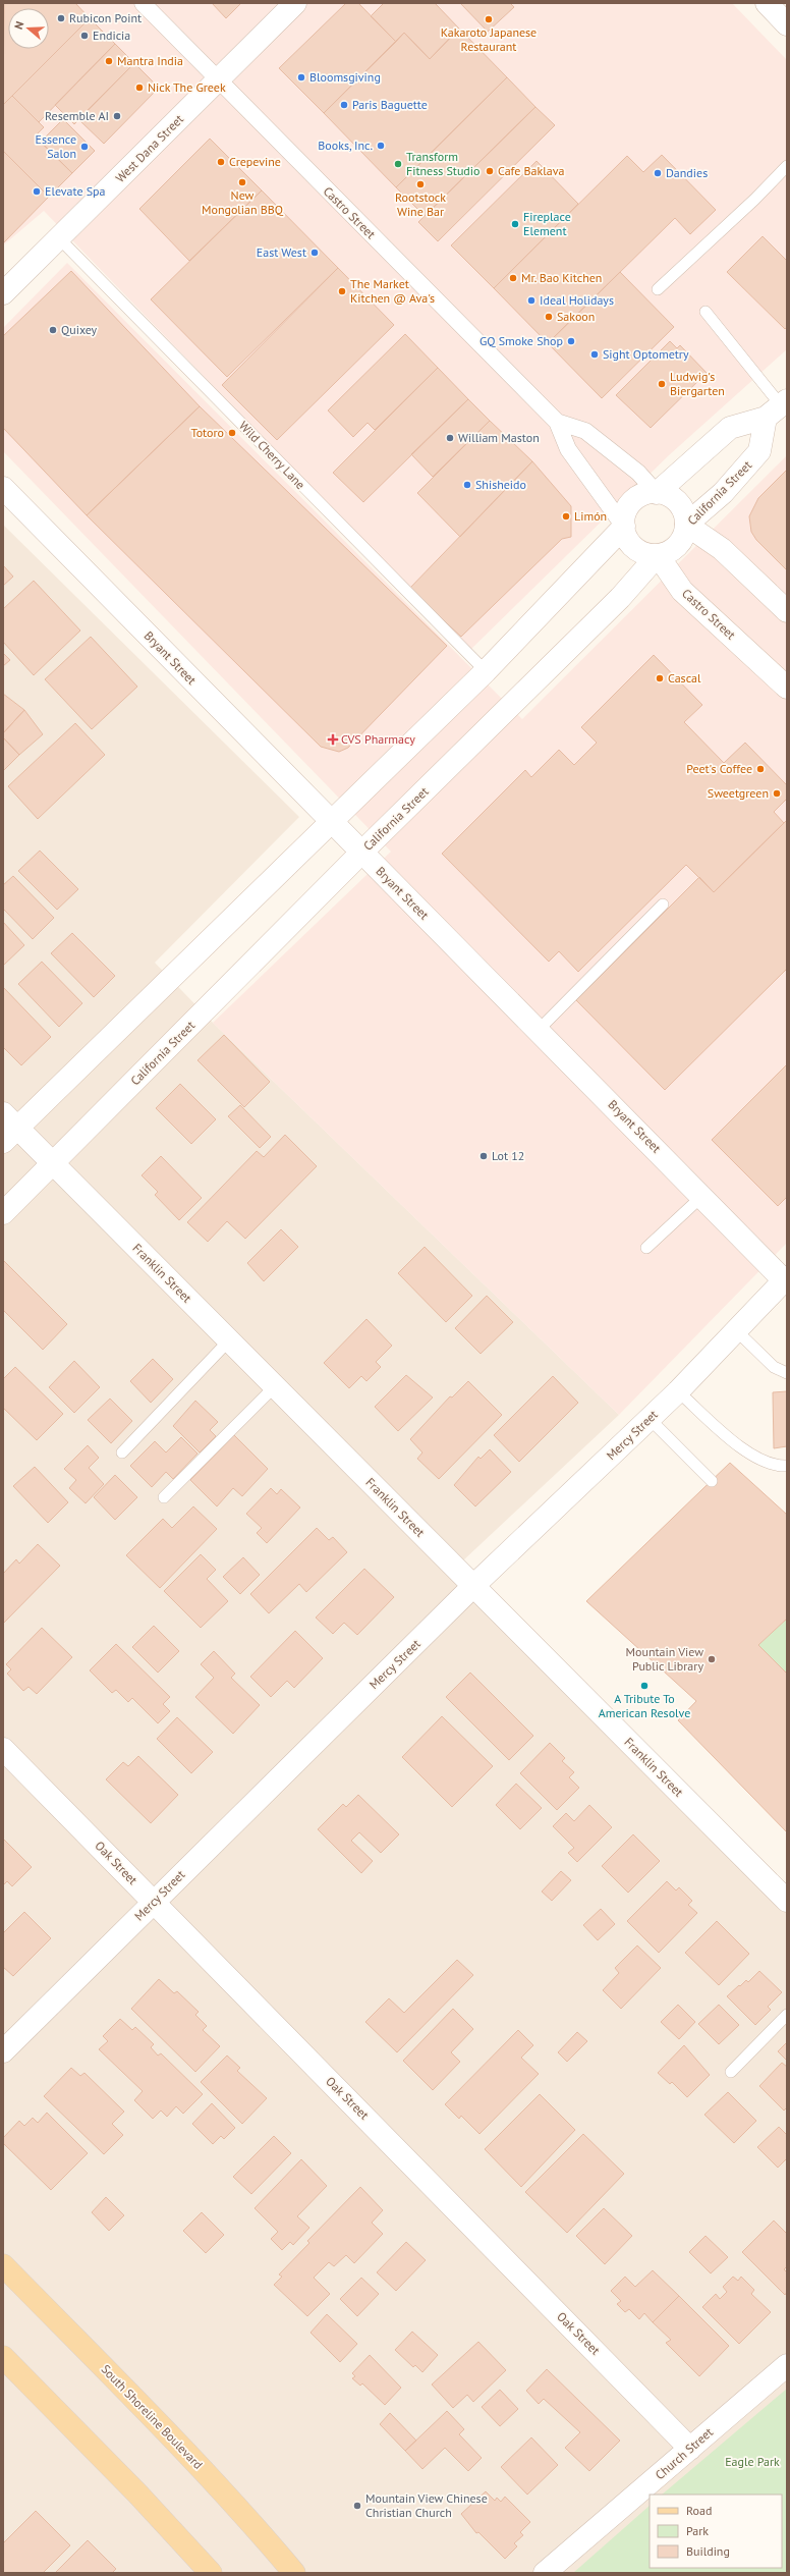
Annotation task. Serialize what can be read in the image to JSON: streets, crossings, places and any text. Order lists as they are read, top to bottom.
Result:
{
  "streets": {
    "main road": ["South Shoreline Boulevard"],
    "street": [
      "West Dana Street",
      "Castro Street",
      "California Street",
      "Bryant Street",
      "Franklin Street",
      "Mercy Street",
      "Oak Street",
      "Church Street"
    ],
    "lane": ["Wild Cherry Lane"]
  },
  "crossings": [
    ["West Dana Street", "Castro Street"],
    ["West Dana Street", "Wild Cherry Lane"],
    ["Castro Street", "California Street"],
    ["California Street", "Bryant Street"],
    ["California Street", "Franklin Street"],
    ["Bryant Street", "Mercy Street"],
    ["Franklin Street", "Mercy Street"],
    ["Mercy Street", "Oak Street"],
    ["Oak Street", "Church Street"]
  ],
  "parks": ["Eagle Park"],
  "places": {
    "other": [
      "Rubicon Point",
      "Kakaroto Japanese Restaurant",
      "Endicia",
      "Mantra India",
      "Bloomsgiving",
      "Nick The Greek",
      "Paris Baguette",
      "Resemble AI",
      "Books, Inc.",
      "Essence Salon",
      "Crepevine",
      "Transform Fitness Studio",
      "Cafe Baklava",
      "Dandies",
      "New Mongolian BBQ",
      "Rootstock Wine Bar",
      "Elevate Spa",
      "Fireplace Element",
      "East West",
      "Mr. Bao Kitchen",
      "The Market Kitchen @ Ava's",
      "Ideal Holidays",
      "Sakoon",
      "Quixey",
      "GQ Smoke Shop",
      "Sight Optometry",
      "Ludwig's Biergarten",
      "Totoro",
      "William Maston",
      "Shisheido",
      "Limón",
      "Cascal",
      "Peet's Coffee",
      "Sweetgreen",
      "Lot 12",
      "Mountain View Public Library",
      "A Tribute To American Resolve",
      "Mountain View Chinese Christian Church"
    ],
    "health": ["CVS Pharmacy"]
  },
  "legend": ["Road", "Park", "Building"],
  "north": "left"
}
